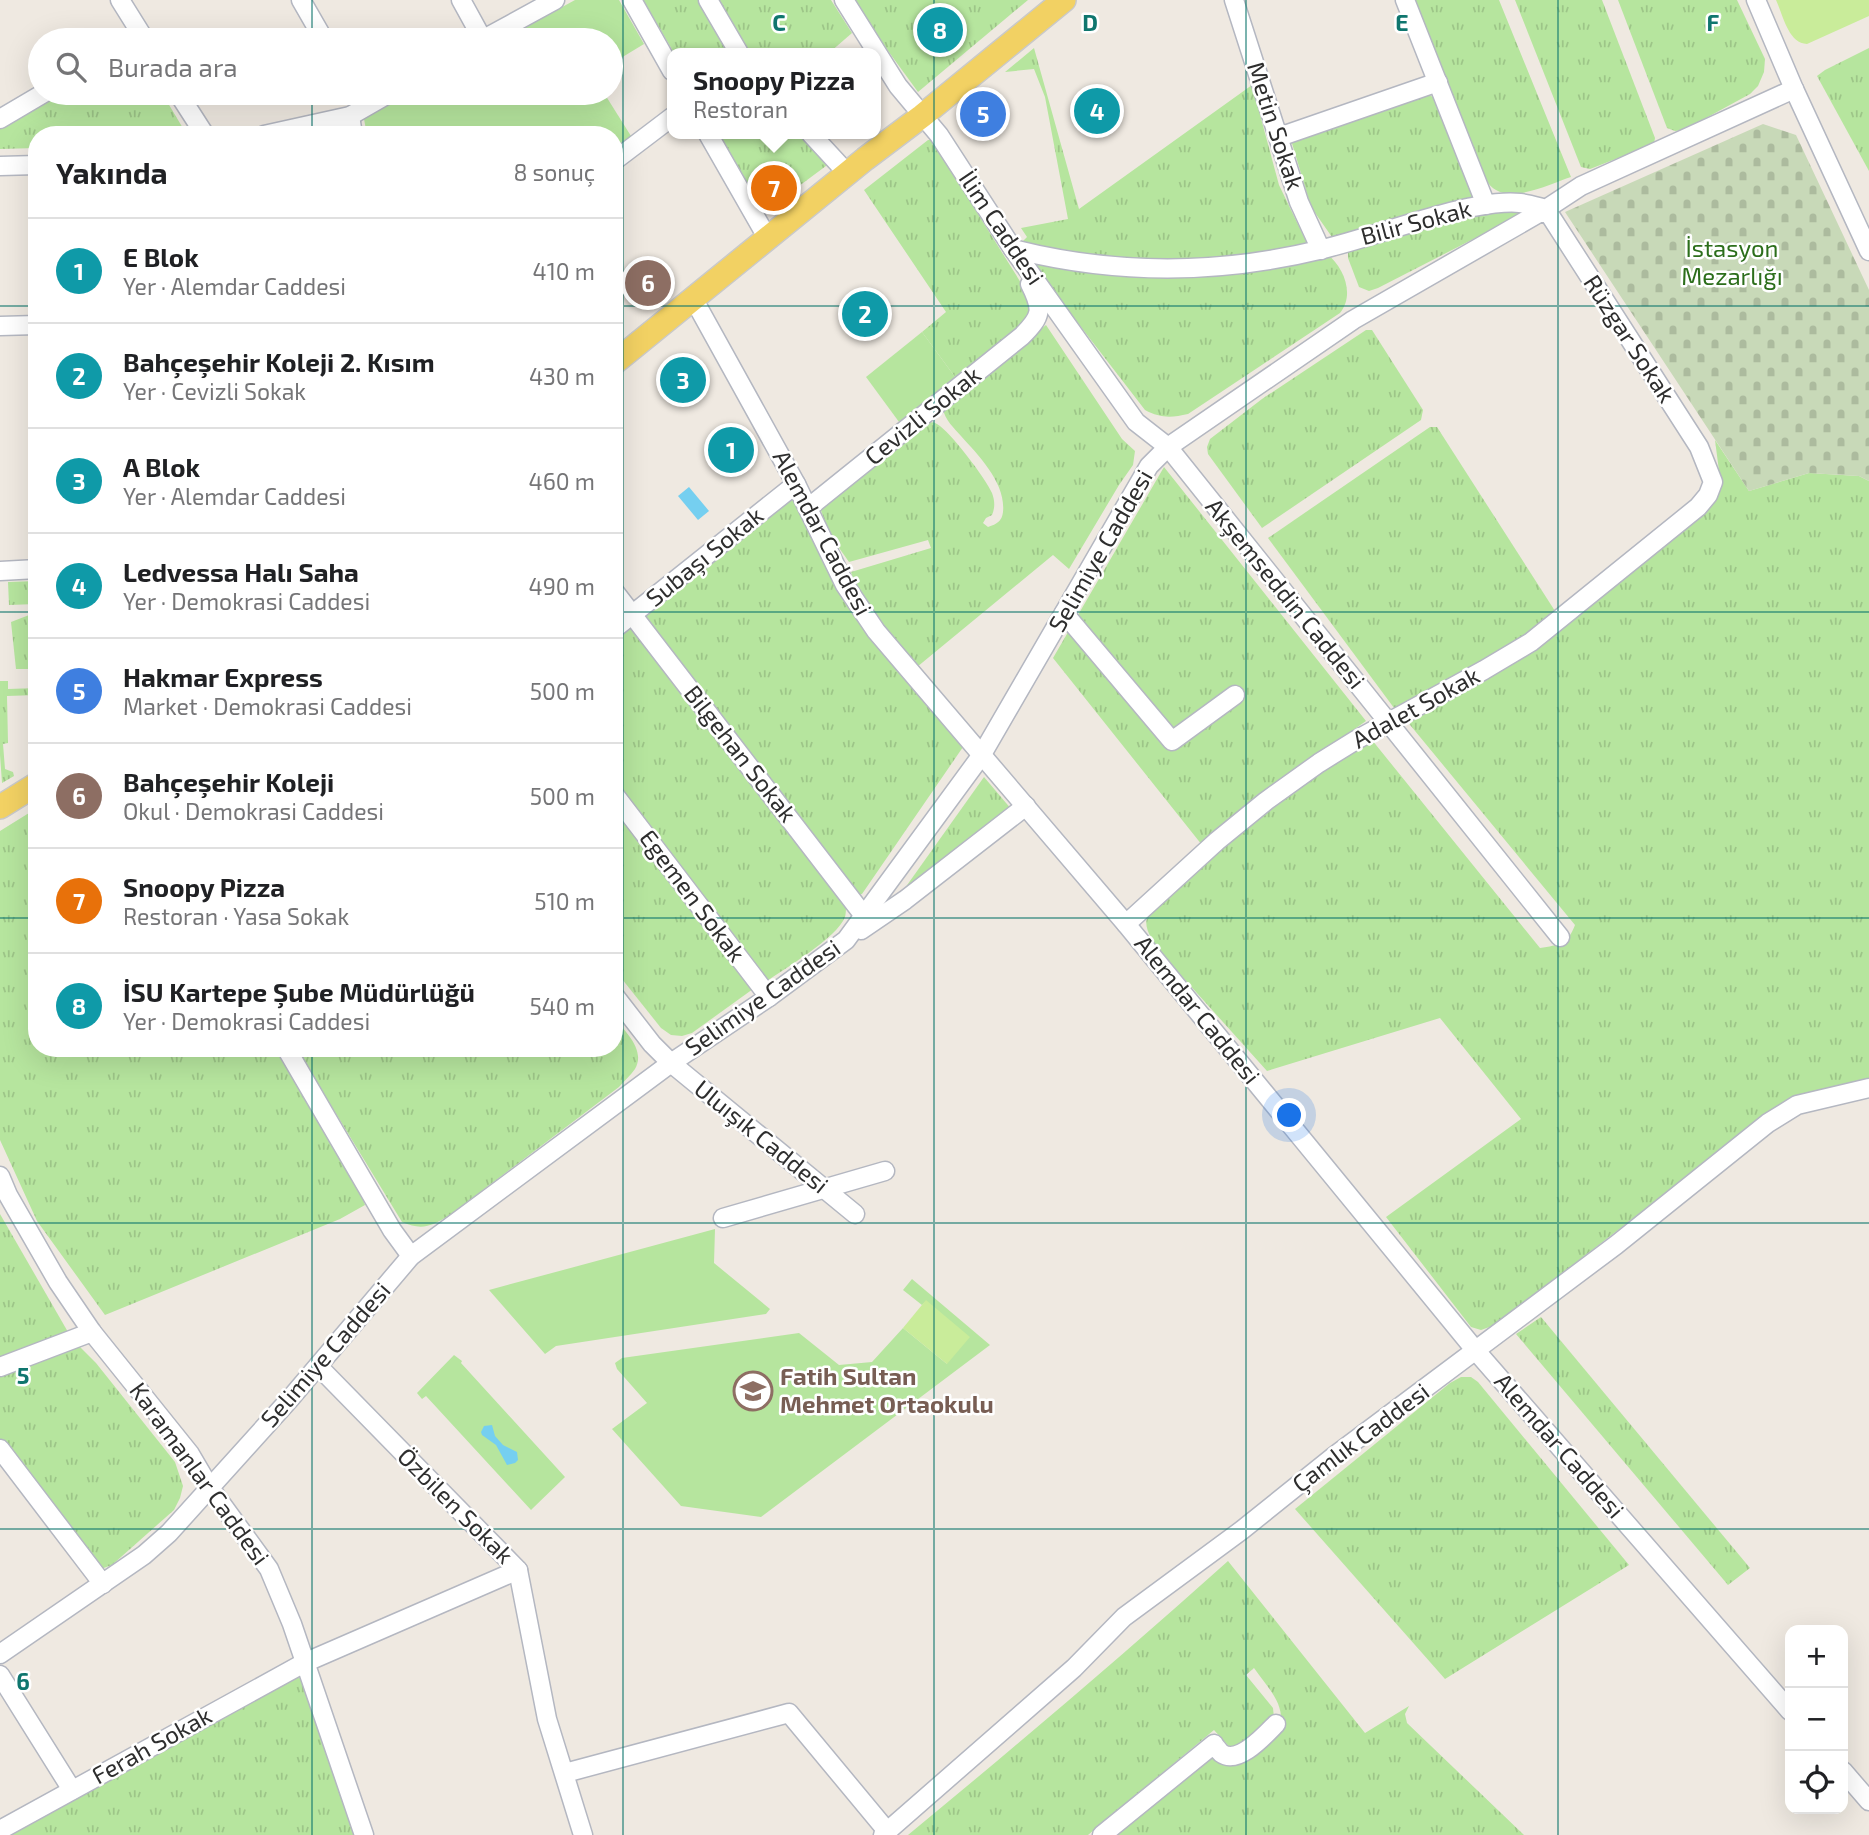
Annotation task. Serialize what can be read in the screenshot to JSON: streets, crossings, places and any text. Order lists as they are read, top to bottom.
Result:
{
  "streets": {
    "street": [
      "Metin Sokak",
      "Bilir Sokak",
      "İlim Caddesi",
      "Rüzgar Sokak",
      "Cevizli Sokak",
      "Alemdar Caddesi",
      "Selimiye Caddesi",
      "Subaşı Sokak",
      "Akşemseddin Caddesi",
      "Adalet Sokak",
      "Bilgehan Sokak",
      "Egemen Sokak",
      "Uluışık Caddesi",
      "Çamlık Caddesi",
      "Karamanlar Caddesi",
      "Özbilen Sokak",
      "Ferah Sokak"
    ]
  },
  "crossings": [
    ["Metin Sokak", "Bilir Sokak"],
    ["Bilir Sokak", "İlim Caddesi"],
    ["Bilir Sokak", "Rüzgar Sokak"],
    ["Bilir Sokak", "Cevizli Sokak"],
    ["Bilir Sokak", "Selimiye Caddesi"],
    ["İlim Caddesi", "Cevizli Sokak"],
    ["İlim Caddesi", "Selimiye Caddesi"],
    ["İlim Caddesi", "Akşemseddin Caddesi"],
    ["Rüzgar Sokak", "Selimiye Caddesi"],
    ["Rüzgar Sokak", "Adalet Sokak"],
    ["Cevizli Sokak", "Alemdar Caddesi"],
    ["Alemdar Caddesi", "Selimiye Caddesi"],
    ["Alemdar Caddesi", "Subaşı Sokak"],
    ["Alemdar Caddesi", "Adalet Sokak"],
    ["Alemdar Caddesi", "Çamlık Caddesi"],
    ["Selimiye Caddesi", "Akşemseddin Caddesi"],
    ["Selimiye Caddesi", "Bilgehan Sokak"],
    ["Selimiye Caddesi", "Egemen Sokak"],
    ["Selimiye Caddesi", "Uluışık Caddesi"],
    ["Selimiye Caddesi", "Karamanlar Caddesi"],
    ["Selimiye Caddesi", "Özbilen Sokak"],
    ["Subaşı Sokak", "Bilgehan Sokak"],
    ["Akşemseddin Caddesi", "Adalet Sokak"],
    ["Karamanlar Caddesi", "Ferah Sokak"],
    ["Özbilen Sokak", "Ferah Sokak"]
  ],
  "parks": ["İstasyon Mezarlığı"],
  "places": {
    "school or university": ["Fatih Sultan Mehmet Ortaokulu"]
  },
  "page": {
    "pins": [
      "8",
      "4",
      "5",
      "7",
      "6",
      "2",
      "3",
      "1"
    ],
    "search": "Burada ara",
    "popup": ["Snoopy Pizza", "Restoran"],
    "heading": ["Yakında", "8 sonuç"],
    "list": [
      {
        "mark": "1",
        "name": "E Blok",
        "note": "Yer · Alemdar Caddesi",
        "value": "410 m"
      },
      {
        "mark": "2",
        "name": "Bahçeşehir Koleji 2. Kısım",
        "note": "Yer · Cevizli Sokak",
        "value": "430 m"
      },
      {
        "mark": "3",
        "name": "A Blok",
        "note": "Yer · Alemdar Caddesi",
        "value": "460 m"
      },
      {
        "mark": "4",
        "name": "Ledvessa Halı Saha",
        "note": "Yer · Demokrasi Caddesi",
        "value": "490 m"
      },
      {
        "mark": "5",
        "name": "Hakmar Express",
        "note": "Market · Demokrasi Caddesi",
        "value": "500 m"
      },
      {
        "mark": "6",
        "name": "Bahçeşehir Koleji",
        "note": "Okul · Demokrasi Caddesi",
        "value": "500 m"
      },
      {
        "mark": "7",
        "name": "Snoopy Pizza",
        "note": "Restoran · Yasa Sokak",
        "value": "510 m"
      },
      {
        "mark": "8",
        "name": "İSU Kartepe Şube Müdürlüğü",
        "note": "Yer · Demokrasi Caddesi",
        "value": "540 m"
      }
    ],
    "map_buttons": ["+", "−"]
  },
  "grid": {
    "columns": [
      "C",
      "D",
      "E",
      "F"
    ],
    "rows": ["5", "6"]
  }
}
